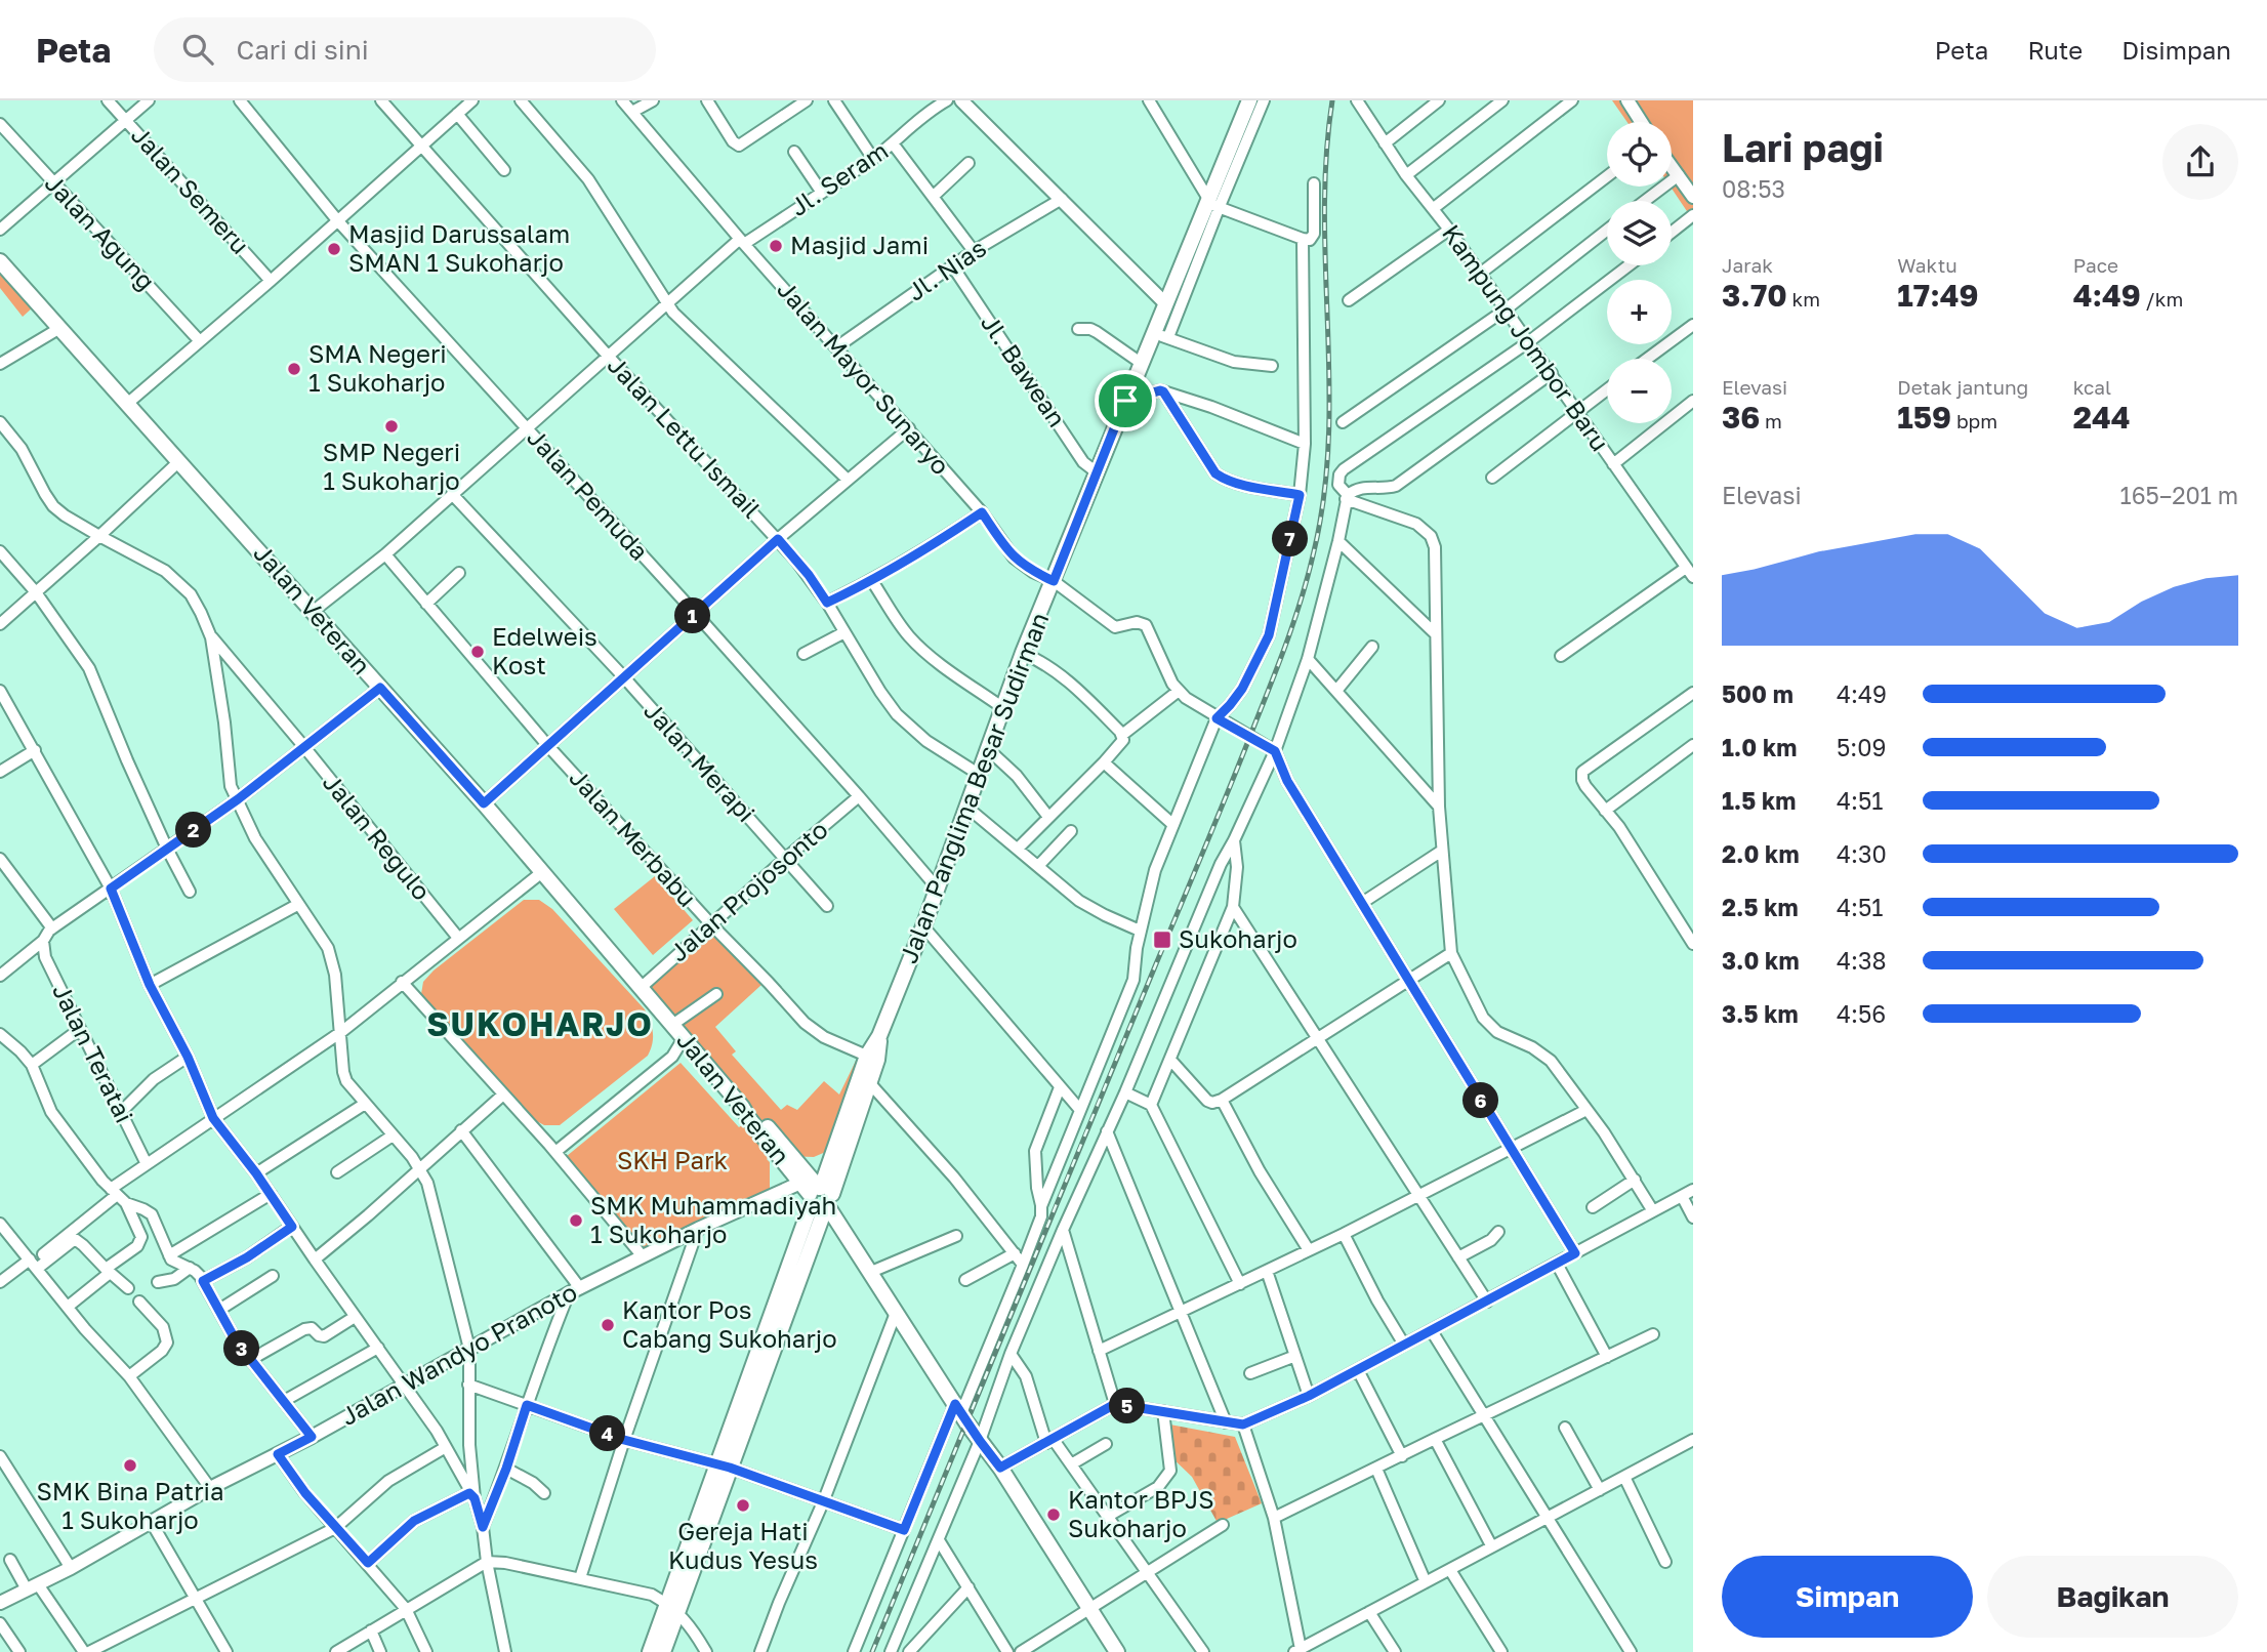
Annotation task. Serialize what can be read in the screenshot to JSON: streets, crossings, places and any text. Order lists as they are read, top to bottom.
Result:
{
  "streets": {
    "main road": ["Jalan Veteran", "Jalan Panglima Besar Sudirman"],
    "street": [
      "Jl. Seram",
      "Jalan Semeru",
      "Jalan Agung",
      "Jl. Nias",
      "Kampung Jombor Baru",
      "Jl. Bawean",
      "Jalan Mayor Sunaryo",
      "Jalan Lettu Ismail",
      "Jalan Pemuda",
      "Jalan Merapi",
      "Jalan Regulo",
      "Jalan Merbabu",
      "Jalan Projosonto",
      "Jalan Teratai",
      "Jalan Wandyo Pranoto"
    ]
  },
  "crossings": [
    ["Jl. Seram", "Jalan Mayor Sunaryo"],
    ["Jl. Seram", "Jalan Lettu Ismail"],
    ["Jl. Seram", "Jalan Pemuda"],
    ["Jl. Seram", "Jalan Veteran"],
    ["Jl. Seram", "Jalan Merapi"],
    ["Jl. Seram", "Jalan Merbabu"],
    ["Jl. Nias", "Jl. Bawean"],
    ["Jl. Nias", "Jalan Mayor Sunaryo"],
    ["Jl. Bawean", "Jalan Panglima Besar Sudirman"],
    ["Jalan Mayor Sunaryo", "Jalan Panglima Besar Sudirman"],
    ["Jalan Lettu Ismail", "Jalan Panglima Besar Sudirman"],
    ["Jalan Pemuda", "Jalan Panglima Besar Sudirman"],
    ["Jalan Pemuda", "Jalan Projosonto"],
    ["Jalan Veteran", "Jalan Panglima Besar Sudirman"],
    ["Jalan Veteran", "Jalan Projosonto"],
    ["Jalan Veteran", "Jalan Wandyo Pranoto"],
    ["Jalan Merapi", "Jalan Projosonto"],
    ["Jalan Panglima Besar Sudirman", "Jalan Merbabu"],
    ["Jalan Panglima Besar Sudirman", "Jalan Wandyo Pranoto"],
    ["Jalan Merbabu", "Jalan Projosonto"]
  ],
  "districts": ["SUKOHARJO"],
  "parks": ["SKH Park"],
  "places": {
    "other": [
      "Masjid Jami",
      "Masjid Darussalam SMAN 1 Sukoharjo",
      "SMA Negeri 1 Sukoharjo",
      "SMP Negeri 1 Sukoharjo",
      "Edelweis Kost",
      "SMK Muhammadiyah 1 Sukoharjo",
      "Kantor Pos Cabang Sukoharjo",
      "SMK Bina Patria 1 Sukoharjo",
      "Gereja Hati Kudus Yesus",
      "Kantor BPJS Sukoharjo"
    ],
    "transit": ["Sukoharjo"]
  },
  "page": {
    "header": "Peta",
    "search": "Cari di sini",
    "nav": ["Peta", "Rute", "Disimpan"],
    "heading": ["Lari pagi", "08:53"],
    "map_buttons": ["+", "−"],
    "stats": [
      ["Jarak", "3.70 km"],
      ["Waktu", "17:49"],
      ["Pace", "4:49 /km"],
      ["Elevasi", "36 m"],
      ["Detak jantung", "159 bpm"],
      ["kcal", "244"]
    ],
    "chart": ["Elevasi", "165–201 m"],
    "pins": [
      "7",
      "1",
      "2",
      "6",
      "3",
      "5",
      "4"
    ],
    "list": [
      {
        "name": "500 m",
        "note": "4:49"
      },
      {
        "name": "1.0 km",
        "note": "5:09"
      },
      {
        "name": "1.5 km",
        "note": "4:51"
      },
      {
        "name": "2.0 km",
        "note": "4:30"
      },
      {
        "name": "2.5 km",
        "note": "4:51"
      },
      {
        "name": "3.0 km",
        "note": "4:38"
      },
      {
        "name": "3.5 km",
        "note": "4:56"
      }
    ],
    "buttons": ["Simpan", "Bagikan"]
  }
}
